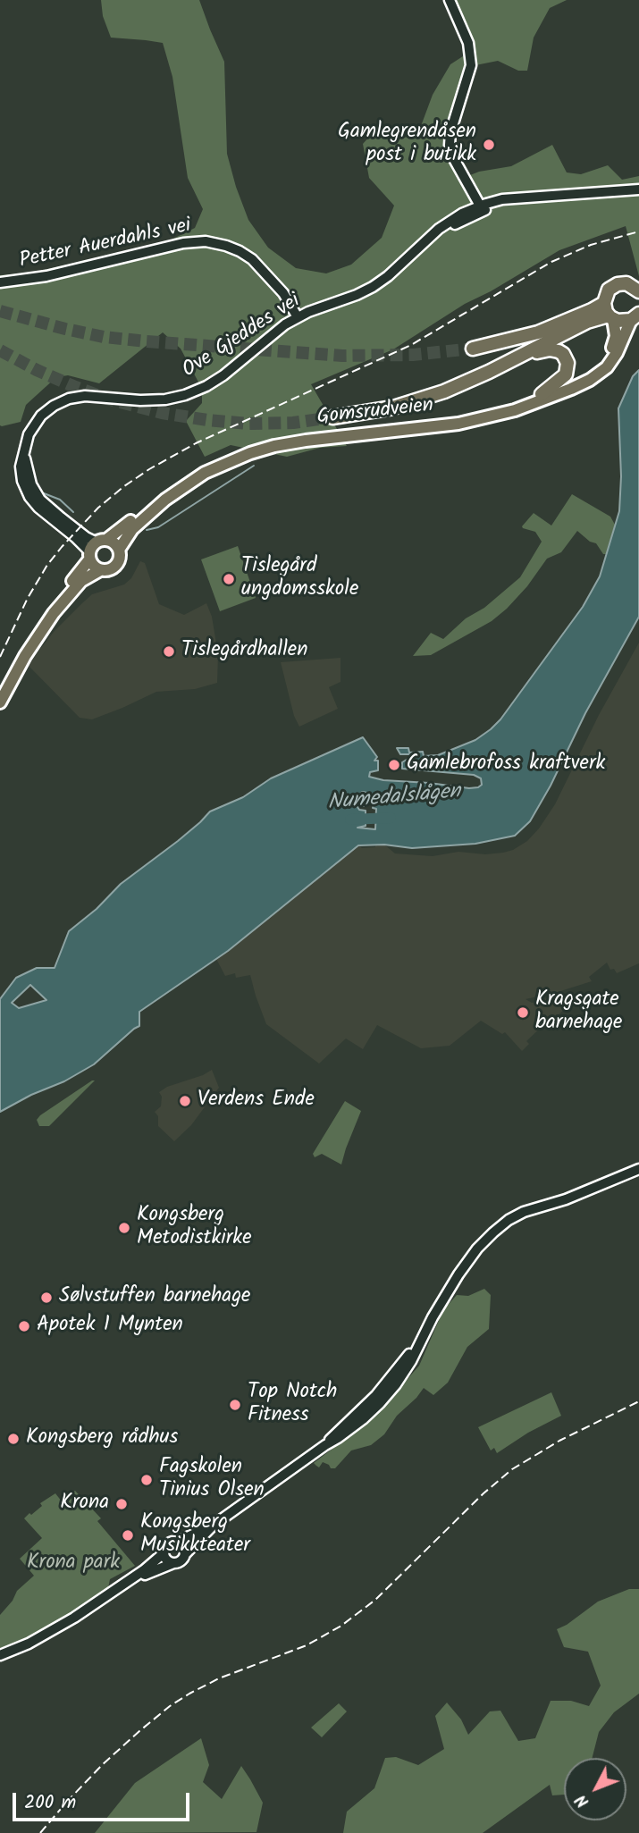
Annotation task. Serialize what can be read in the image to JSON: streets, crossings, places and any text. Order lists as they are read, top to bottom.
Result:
{
  "streets": {
    "main road": ["Gomsrudveien"],
    "street": ["Petter Auerdahls vei", "Ove Gjeddes vei"]
  },
  "crossings": [
    ["Petter Auerdahls vei", "Ove Gjeddes vei"],
    ["Ove Gjeddes vei", "Gomsrudveien"]
  ],
  "water": ["Numedalslågen"],
  "parks": ["Krona park"],
  "places": [
    "Gamlegrendåsen post i butikk",
    "Tislegård ungdomsskole",
    "Tislegårdhallen",
    "Gamlebrofoss kraftverk",
    "Kragsgate barnehage",
    "Verdens Ende",
    "Kongsberg Metodistkirke",
    "Sølvstuffen barnehage",
    "Apotek 1 Mynten",
    "Top Notch Fitness",
    "Kongsberg rådhus",
    "Fagskolen Tinius Olsen",
    "Krona",
    "Kongsberg Musikkteater"
  ],
  "scale_bar": "200 m",
  "north": "bottom left"
}
